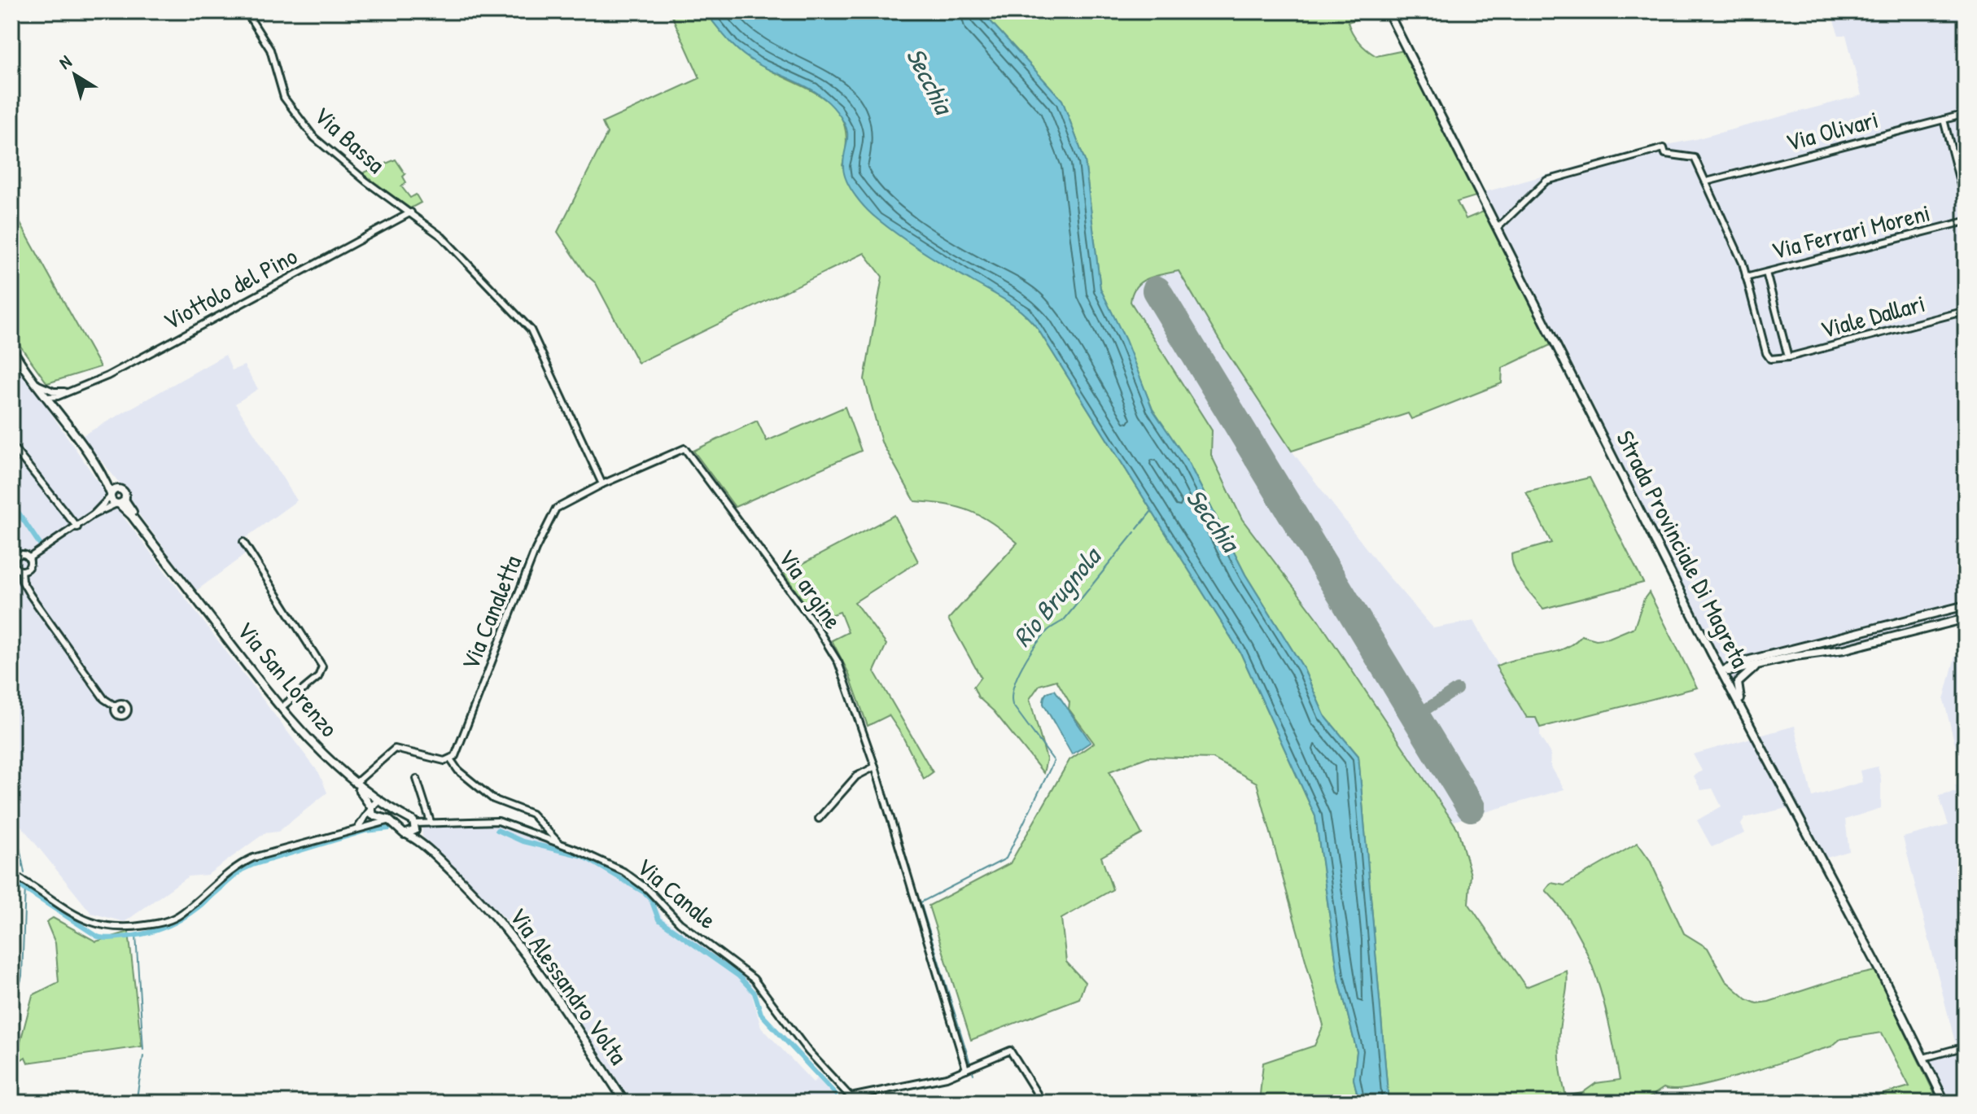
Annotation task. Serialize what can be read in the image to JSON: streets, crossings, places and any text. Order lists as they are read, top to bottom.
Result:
{
  "streets": {
    "main road": ["Strada Provinciale Di Magreta", "Via San Lorenzo", "Via Alessandro Volta"],
    "street": [
      "Via Olivari",
      "Via Bassa",
      "Via Ferrari Moreni",
      "Viottolo del Pino",
      "Viale Dallari",
      "Via argine",
      "Via Canaletta",
      "Via Canale"
    ]
  },
  "crossings": [
    ["Via Bassa", "Viottolo del Pino"],
    ["Via argine", "Via Canaletta"]
  ],
  "water": ["Secchia", "Rio Brugnola"],
  "north": "top left"
}
